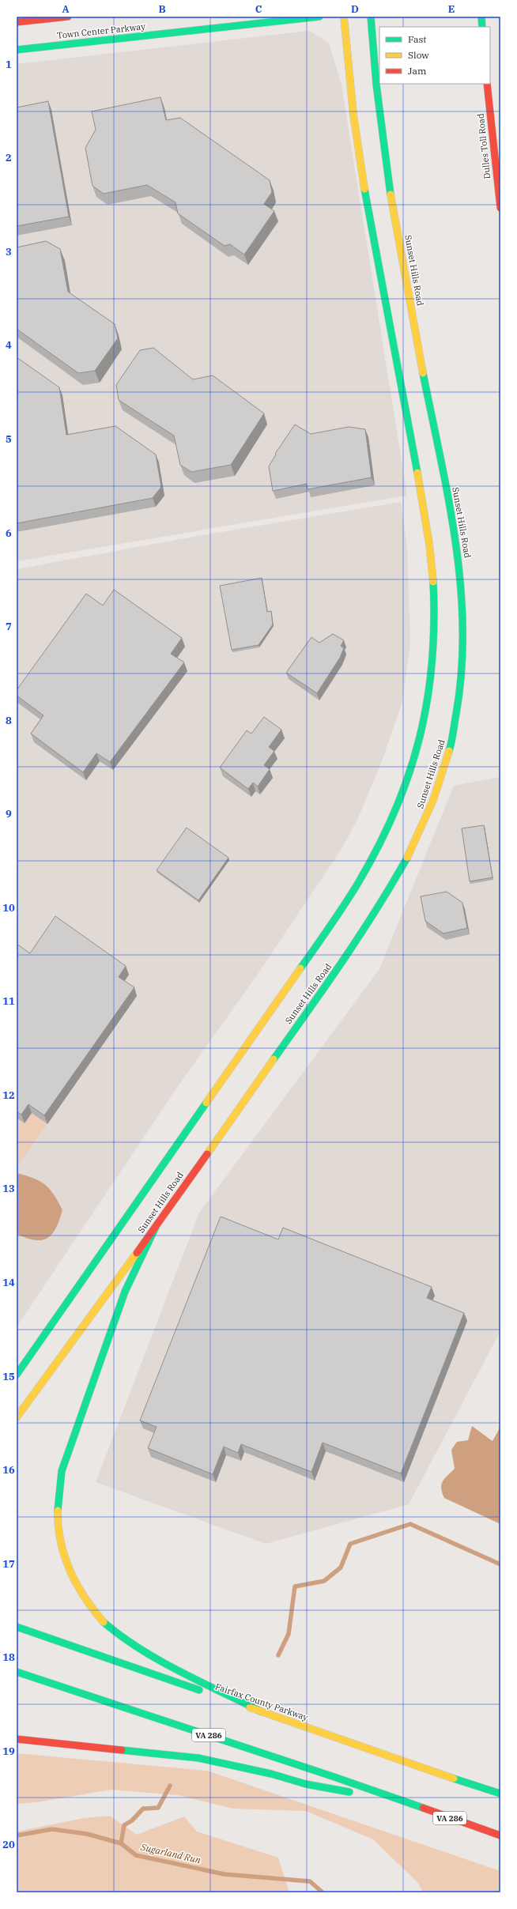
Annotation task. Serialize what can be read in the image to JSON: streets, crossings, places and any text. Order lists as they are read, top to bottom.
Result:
{
  "streets": {
    "main road": [
      "Town Center Parkway",
      "Dulles Toll Road",
      "Sunset Hills Road",
      "Fairfax County Parkway",
      "VA 286"
    ]
  },
  "water": ["Sugarland Run"],
  "legend": ["Fast", "Slow", "Jam"],
  "grid": {
    "columns": [
      "A",
      "B",
      "C",
      "D",
      "E"
    ],
    "rows": [
      "1",
      "2",
      "3",
      "4",
      "5",
      "6",
      "7",
      "8",
      "9",
      "10",
      "11",
      "12",
      "13",
      "14",
      "15",
      "16",
      "17",
      "18",
      "19",
      "20"
    ]
  }
}
